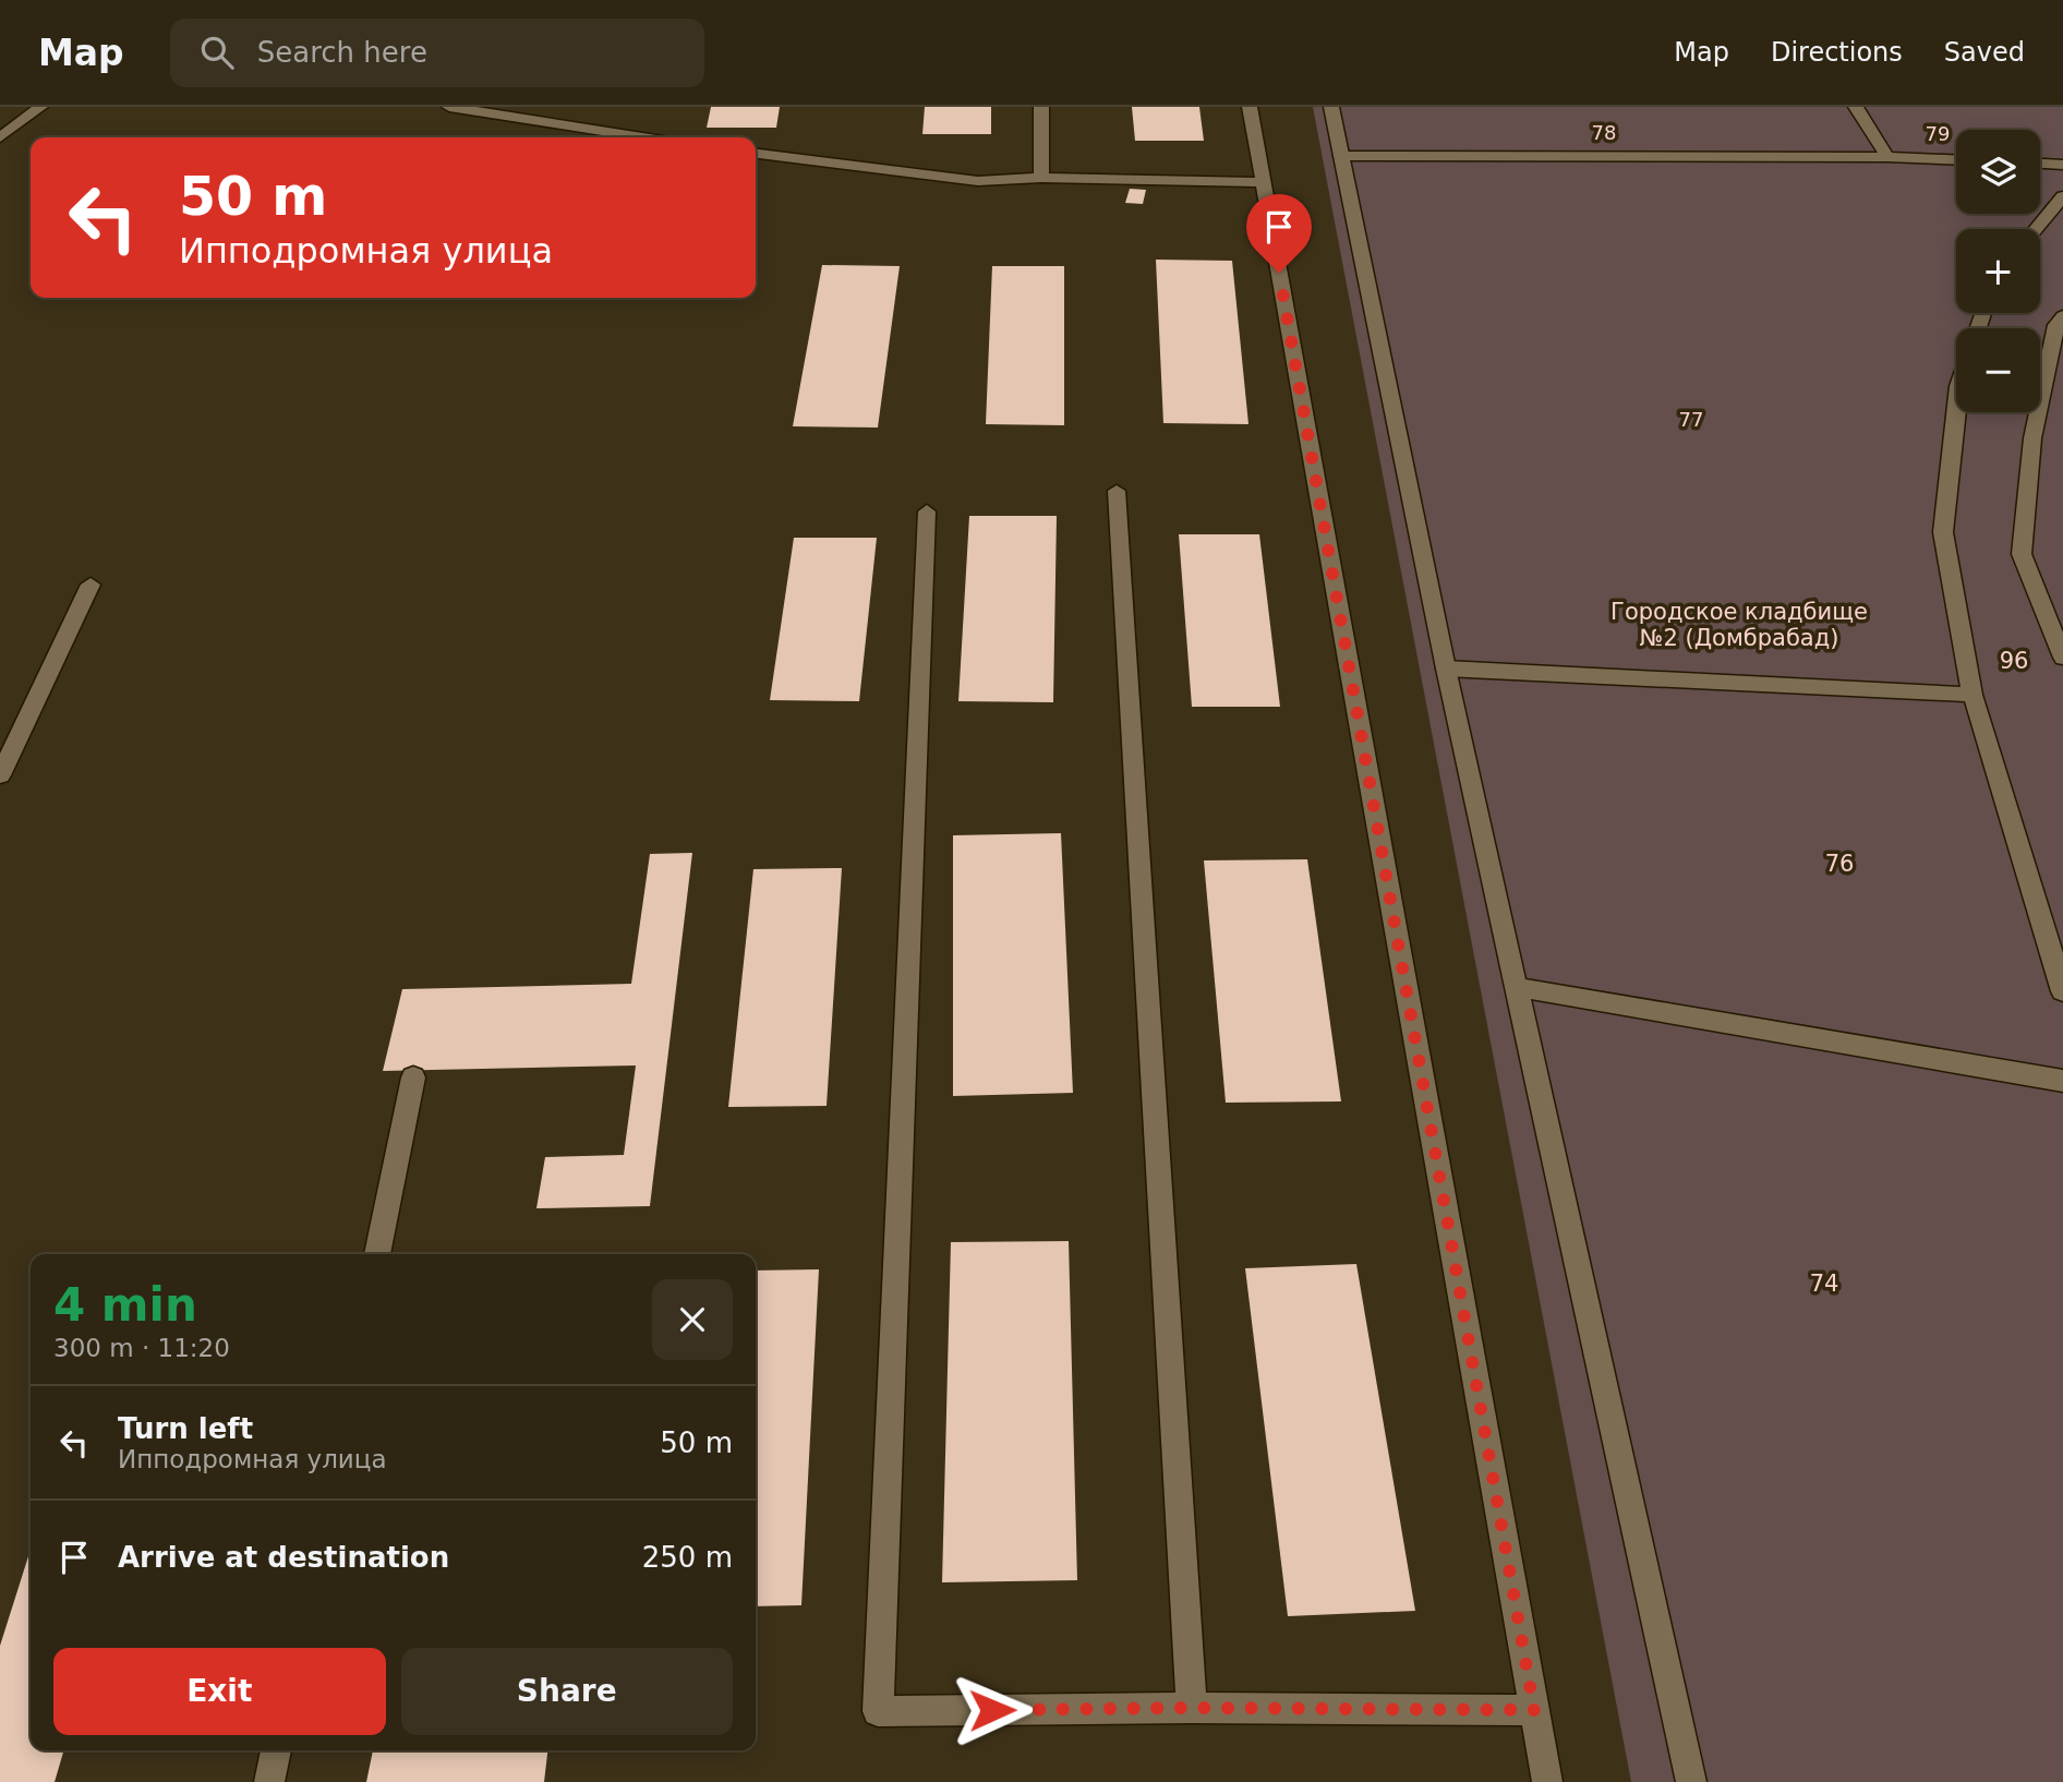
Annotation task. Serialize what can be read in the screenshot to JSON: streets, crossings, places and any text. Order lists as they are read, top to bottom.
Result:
{
  "parks": [
    "78",
    "79",
    "77",
    "Городское кладбище №2 (Домбрабад)",
    "96",
    "76",
    "74"
  ],
  "page": {
    "header": "Map",
    "search": "Search here",
    "nav": ["Map", "Directions", "Saved"],
    "map_buttons": ["+", "−"],
    "turn": ["50 m", "Ипподромная улица"],
    "heading": ["4 min", "300 m · 11:20"],
    "list": [
      {
        "name": "Turn left",
        "note": "Ипподромная улица",
        "value": "50 m"
      },
      {
        "name": "Arrive at destination",
        "value": "250 m"
      }
    ],
    "buttons": ["Exit", "Share"]
  }
}
